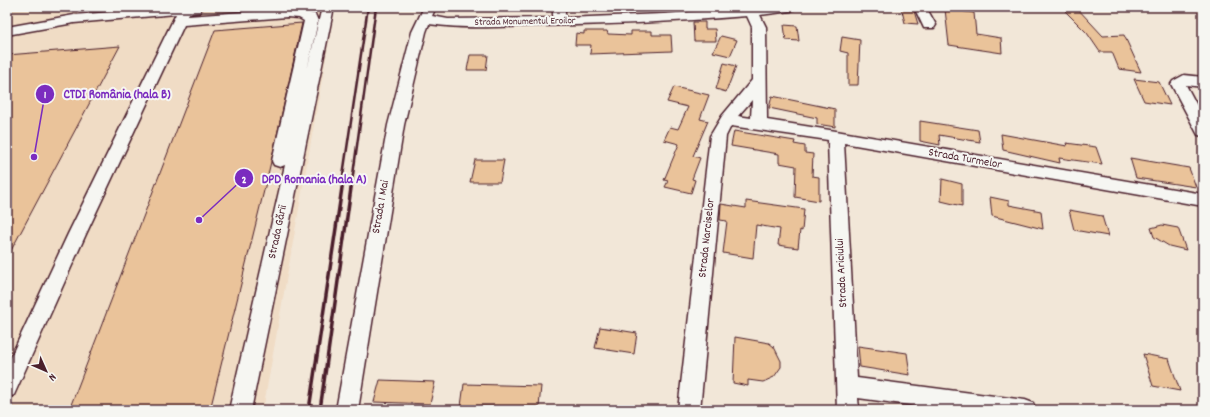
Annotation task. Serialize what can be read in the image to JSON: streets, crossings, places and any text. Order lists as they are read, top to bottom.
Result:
{
  "streets": {
    "street": [
      "Strada Monumentul Eroilor",
      "Strada Turmelor",
      "Strada 1 Mai",
      "Strada Gării",
      "Strada Narciselor",
      "Strada Ariciului"
    ]
  },
  "crossings": [
    ["Strada Monumentul Eroilor", "Strada 1 Mai"],
    ["Strada Turmelor", "Strada Narciselor"],
    ["Strada Turmelor", "Strada Ariciului"]
  ],
  "places": ["CTDI România (hala B)", "DPD Romania (hala A)"],
  "north": "bottom right"
}
